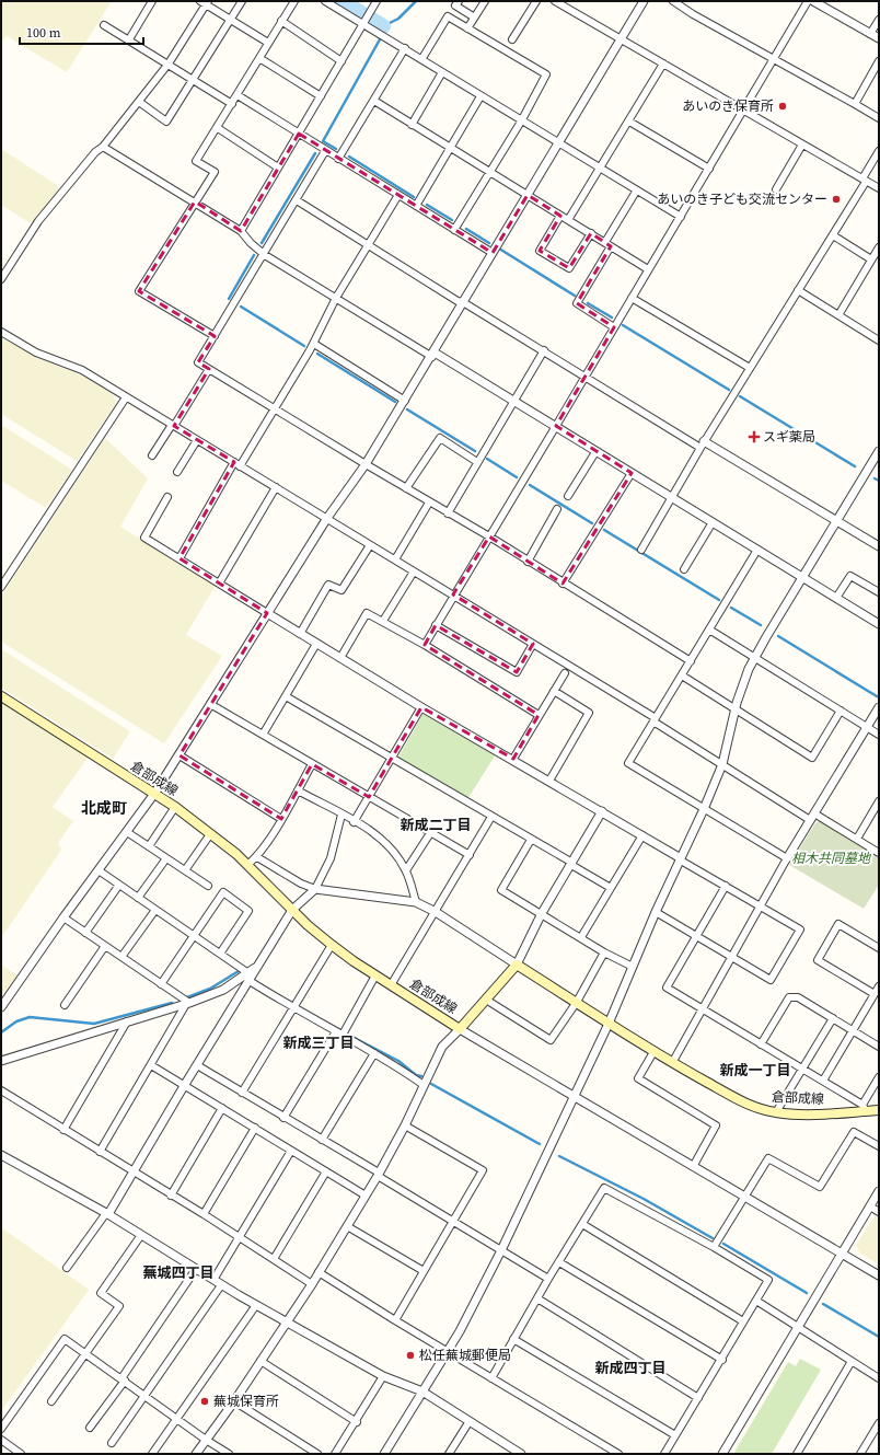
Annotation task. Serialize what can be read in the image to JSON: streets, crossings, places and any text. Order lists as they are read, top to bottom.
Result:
{
  "streets": {
    "main road": ["倉部成線"]
  },
  "districts": [
    "北成町",
    "新成二丁目",
    "新成三丁目",
    "新成一丁目",
    "蕪城四丁目",
    "新成四丁目"
  ],
  "parks": ["相木共同墓地"],
  "places": {
    "other": [
      "あいのき保育所",
      "あいのき子ども交流センター",
      "松任蕪城郵便局",
      "蕪城保育所"
    ],
    "health": ["スギ薬局"]
  },
  "scale_bar": "100 m"
}
